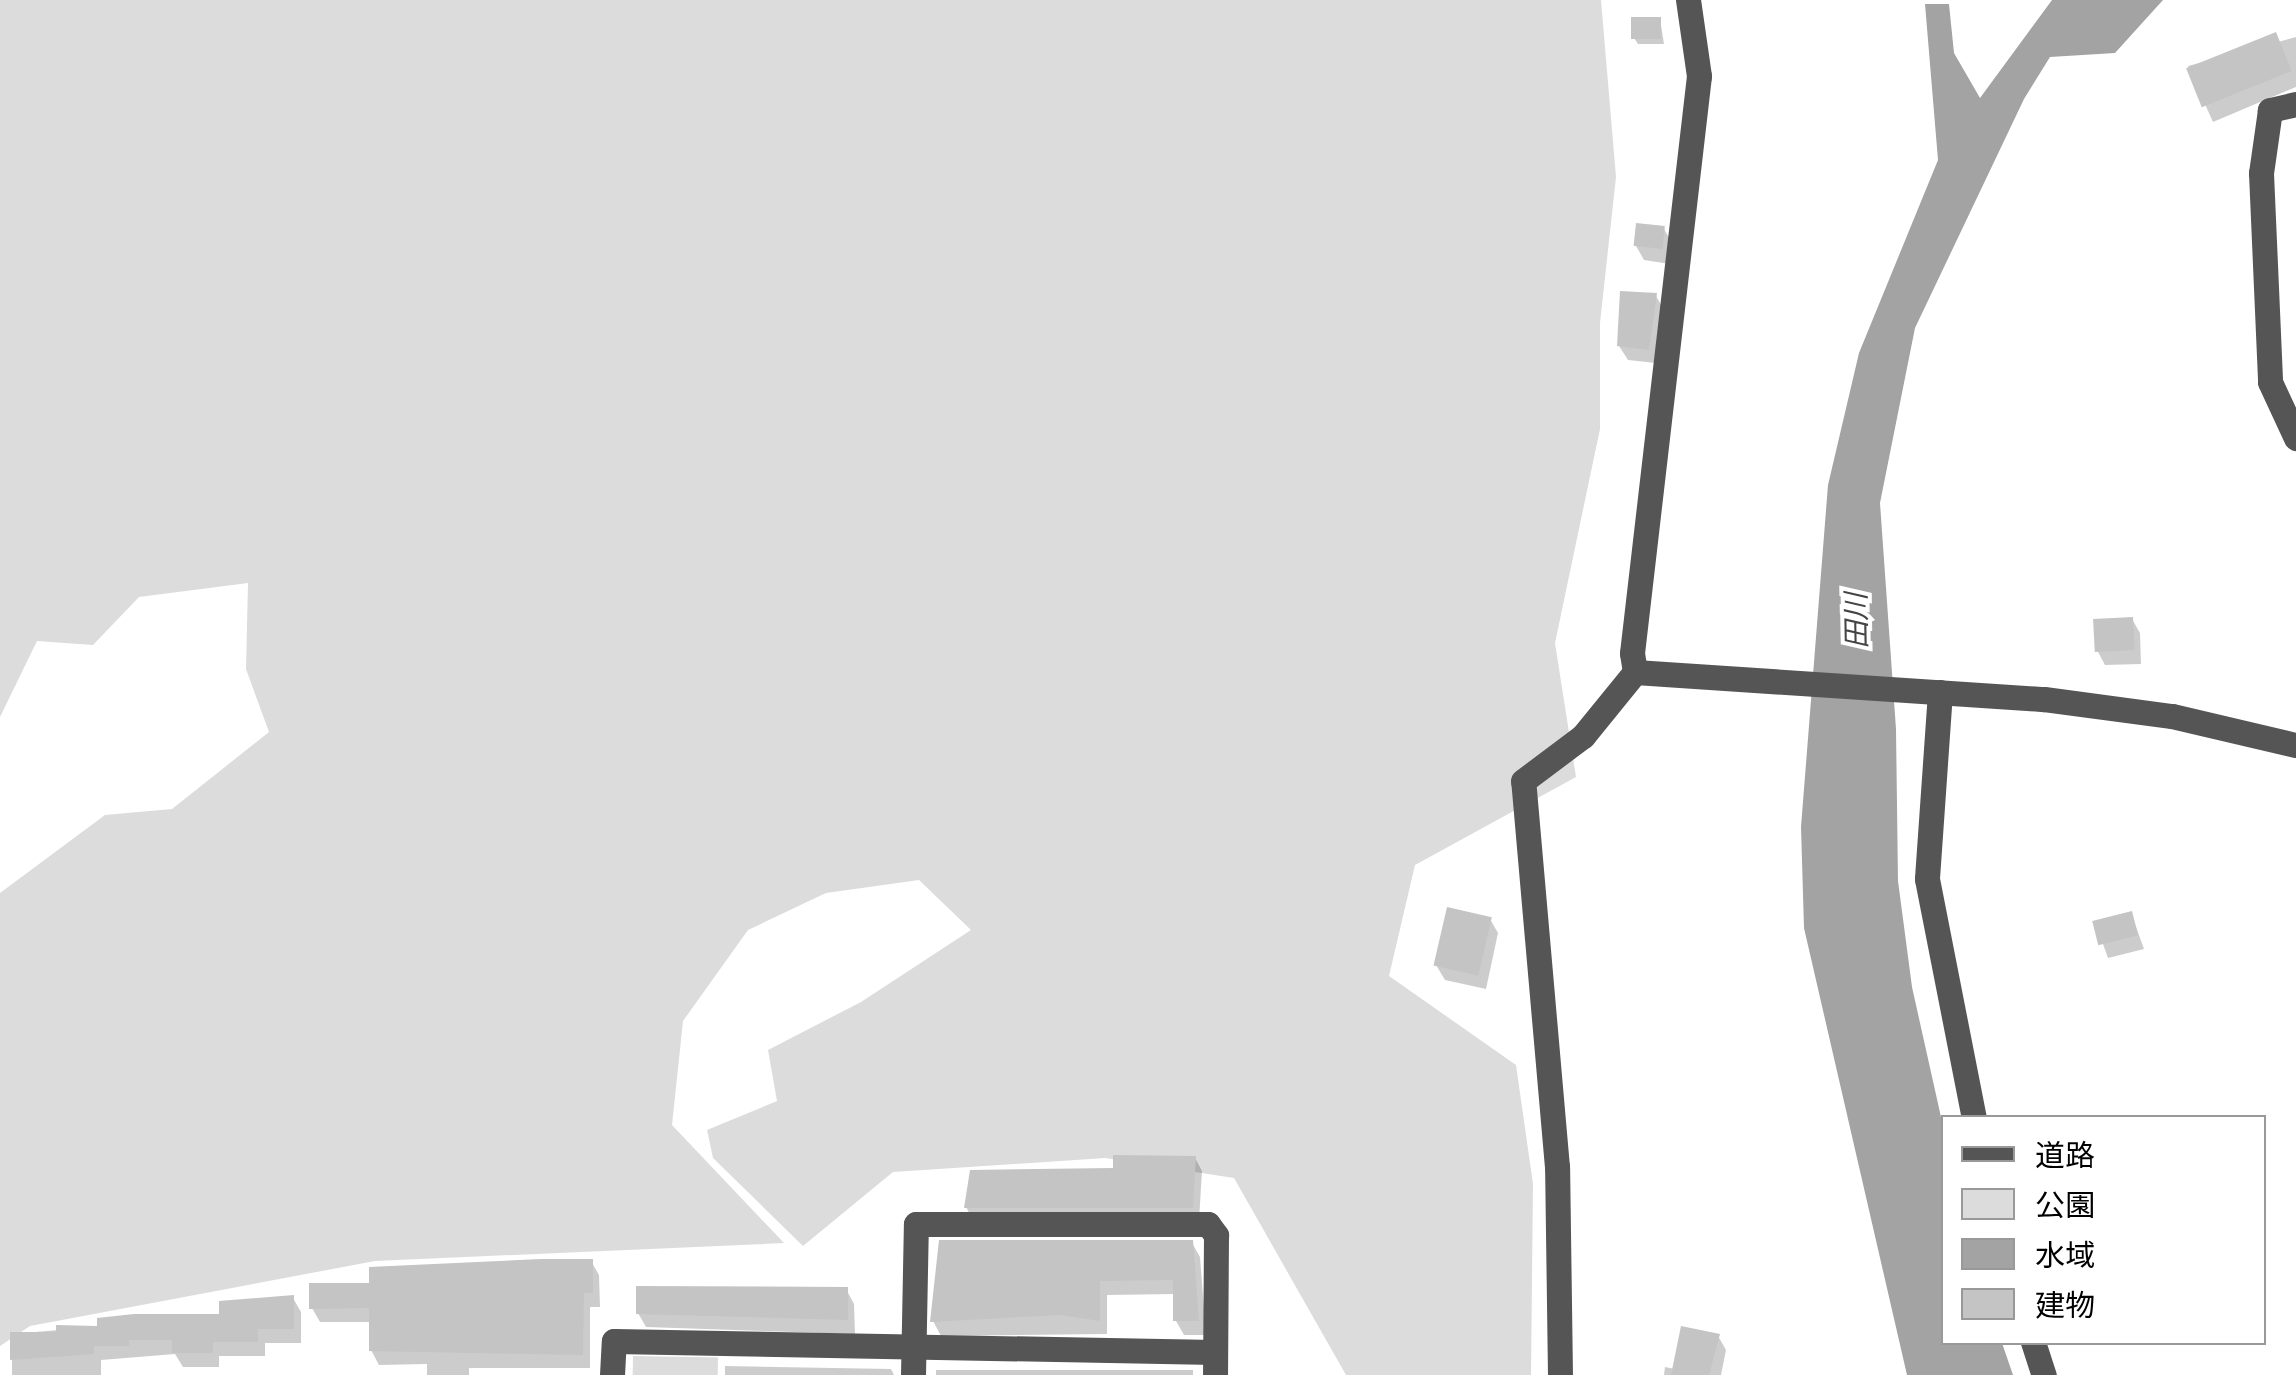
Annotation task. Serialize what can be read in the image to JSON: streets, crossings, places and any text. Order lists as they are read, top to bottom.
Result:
{
  "water": ["田川"],
  "legend": [
    "道路",
    "公園",
    "水域",
    "建物"
  ]
}
